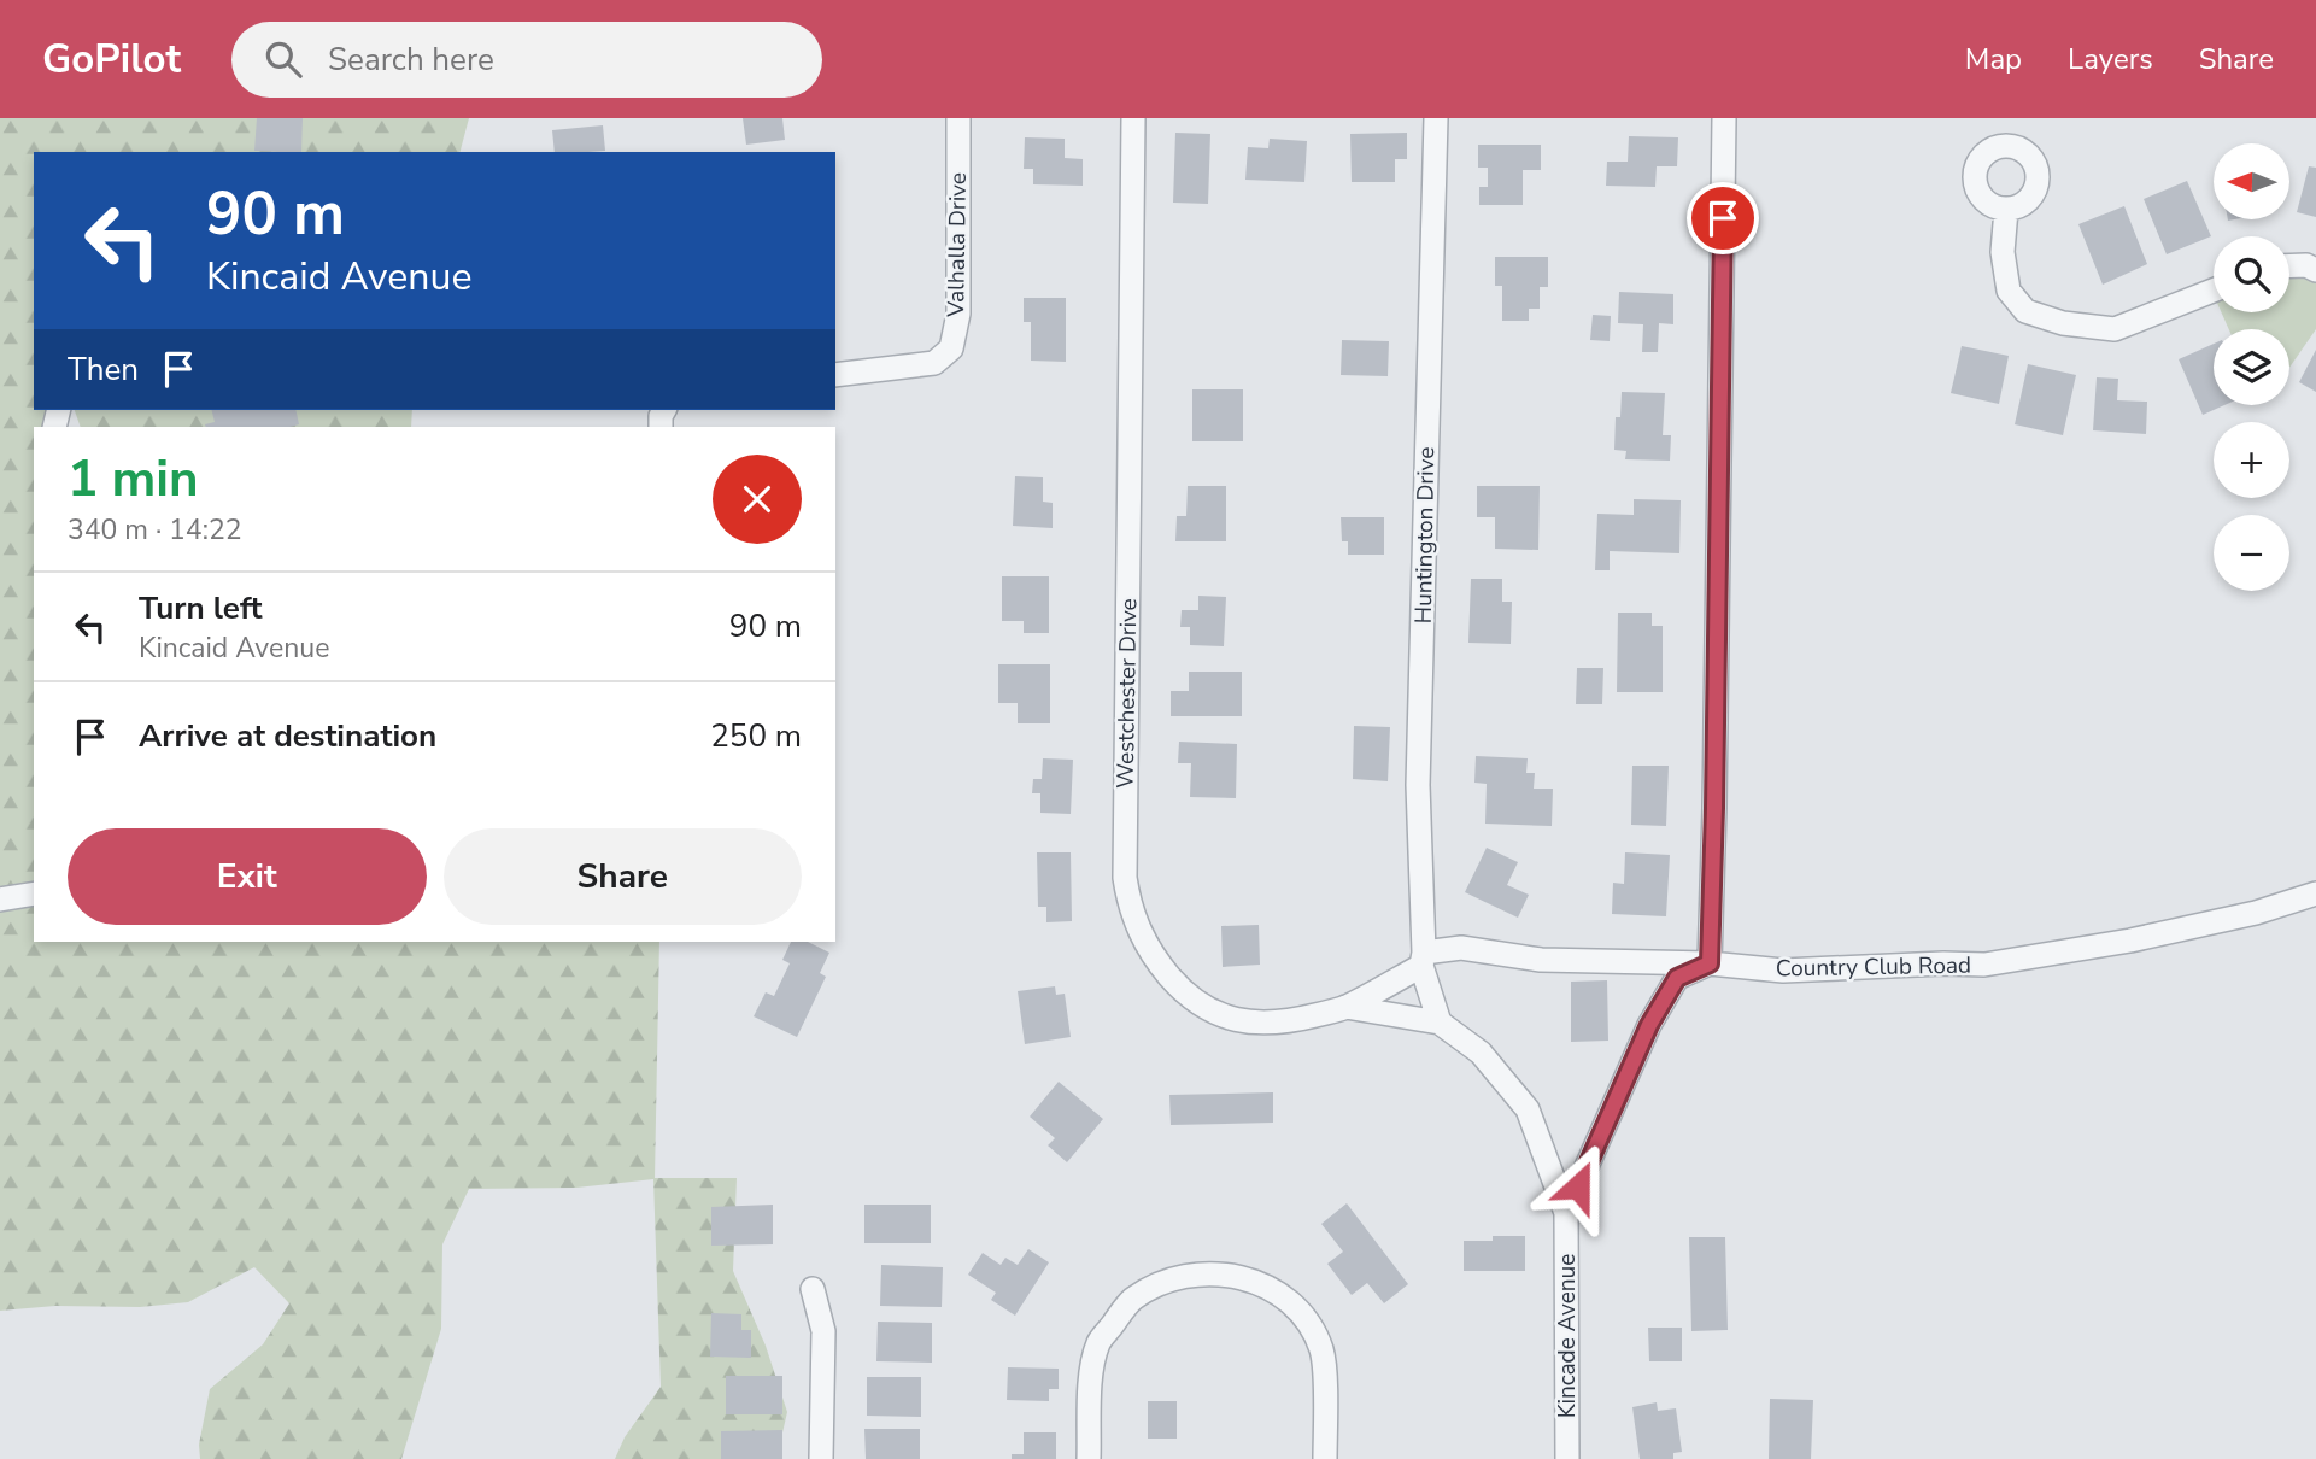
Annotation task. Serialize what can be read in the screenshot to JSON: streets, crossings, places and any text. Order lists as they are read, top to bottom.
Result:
{
  "streets": {
    "street": [
      "Valhalla Drive",
      "Huntington Drive",
      "Westchester Drive",
      "Country Club Road",
      "Kincade Avenue"
    ]
  },
  "crossings": [
    ["Huntington Drive", "Westchester Drive"],
    ["Huntington Drive", "Country Club Road"],
    ["Westchester Drive", "Country Club Road"]
  ],
  "north": "left",
  "page": {
    "header": "GoPilot",
    "search": "Search here",
    "nav": ["Map", "Layers", "Share"],
    "map_buttons": ["+", "−"],
    "turn": ["90 m", "Kincaid Avenue"],
    "then": "Then",
    "heading": ["1 min", "340 m · 14:22"],
    "list": [
      {
        "name": "Turn left",
        "note": "Kincaid Avenue",
        "value": "90 m"
      },
      {
        "name": "Arrive at destination",
        "value": "250 m"
      }
    ],
    "buttons": ["Exit", "Share"]
  }
}
